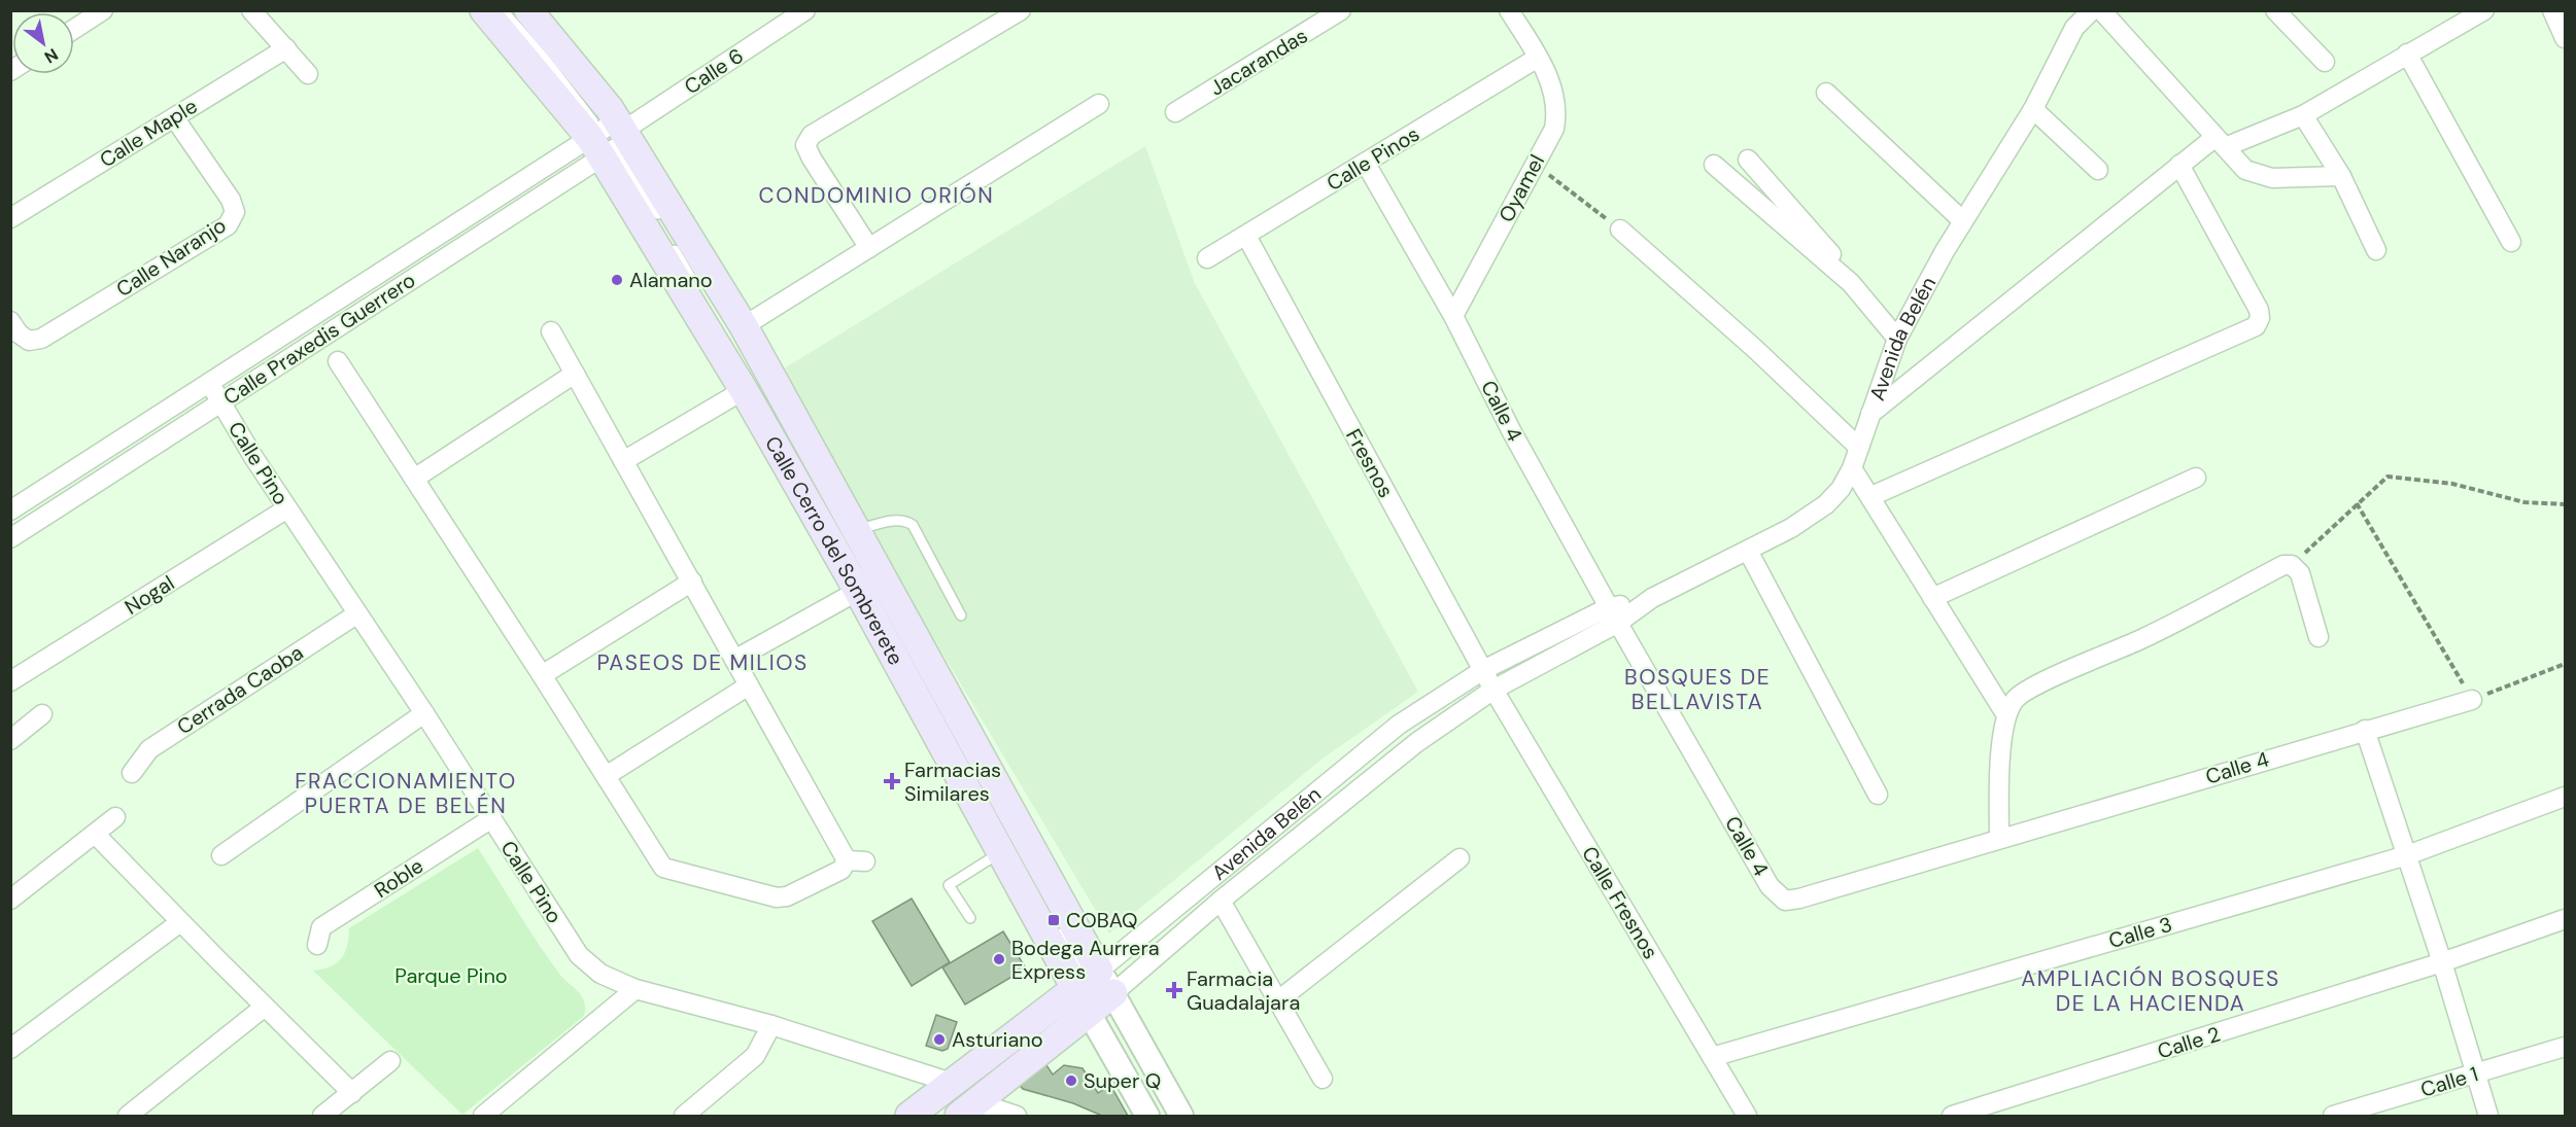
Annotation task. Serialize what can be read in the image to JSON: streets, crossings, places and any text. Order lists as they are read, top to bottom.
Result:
{
  "streets": {
    "main road": ["Avenida Belén", "Calle Cerro del Sombrerete"],
    "street": [
      "Jacarandas",
      "Calle 6",
      "Calle Maple",
      "Calle Pinos",
      "Oyamel",
      "Calle Naranjo",
      "Calle Praxedis Guerrero",
      "Calle 4",
      "Calle Pino",
      "Fresnos",
      "Nogal",
      "Cerrada Caoba",
      "Roble",
      "Calle Fresnos",
      "Calle 3",
      "Calle 2",
      "Calle 1"
    ]
  },
  "crossings": [
    ["Calle 6", "Calle Praxedis Guerrero"],
    ["Calle 6", "Calle Cerro del Sombrerete"],
    ["Calle Maple", "Calle Naranjo"],
    ["Calle Pinos", "Oyamel"],
    ["Calle Pinos", "Calle 4"],
    ["Calle Pinos", "Fresnos"],
    ["Oyamel", "Calle 4"],
    ["Calle Praxedis Guerrero", "Calle Pino"],
    ["Calle Praxedis Guerrero", "Calle Cerro del Sombrerete"],
    ["Avenida Belén", "Calle 4"],
    ["Avenida Belén", "Calle Pino"],
    ["Avenida Belén", "Fresnos"],
    ["Avenida Belén", "Calle Cerro del Sombrerete"],
    ["Avenida Belén", "Calle Fresnos"],
    ["Calle Pino", "Nogal"],
    ["Calle Pino", "Cerrada Caoba"],
    ["Calle Pino", "Roble"],
    ["Fresnos", "Calle Fresnos"],
    ["Calle Fresnos", "Calle 3"]
  ],
  "districts": [
    "CONDOMINIO ORIÓN",
    "PASEOS DE MILIOS",
    "BOSQUES DE BELLAVISTA",
    "FRACCIONAMIENTO PUERTA DE BELÉN",
    "AMPLIACIÓN BOSQUES DE LA HACIENDA"
  ],
  "parks": ["Parque Pino"],
  "places": {
    "other": [
      "Alamano",
      "Bodega Aurrera Express",
      "Asturiano",
      "Super Q"
    ],
    "health": ["Farmacias Similares", "Farmacia Guadalajara"],
    "transit": ["COBAQ"]
  },
  "north": "bottom right"
}
